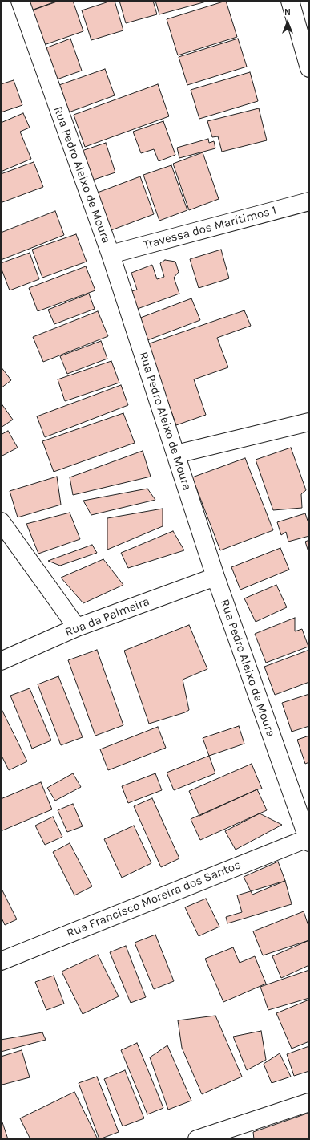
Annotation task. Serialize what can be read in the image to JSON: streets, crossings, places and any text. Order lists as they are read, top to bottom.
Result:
{
  "streets": {
    "street": [
      "Rua Pedro Aleixo de Moura",
      "Travessa dos Marítimos 1",
      "Rua da Palmeira",
      "Rua Francisco Moreira dos Santos"
    ]
  },
  "crossings": [
    ["Rua Pedro Aleixo de Moura", "Travessa dos Marítimos 1"],
    ["Rua Pedro Aleixo de Moura", "Rua da Palmeira"],
    ["Rua Pedro Aleixo de Moura", "Rua Francisco Moreira dos Santos"]
  ],
  "north": "top"
}
